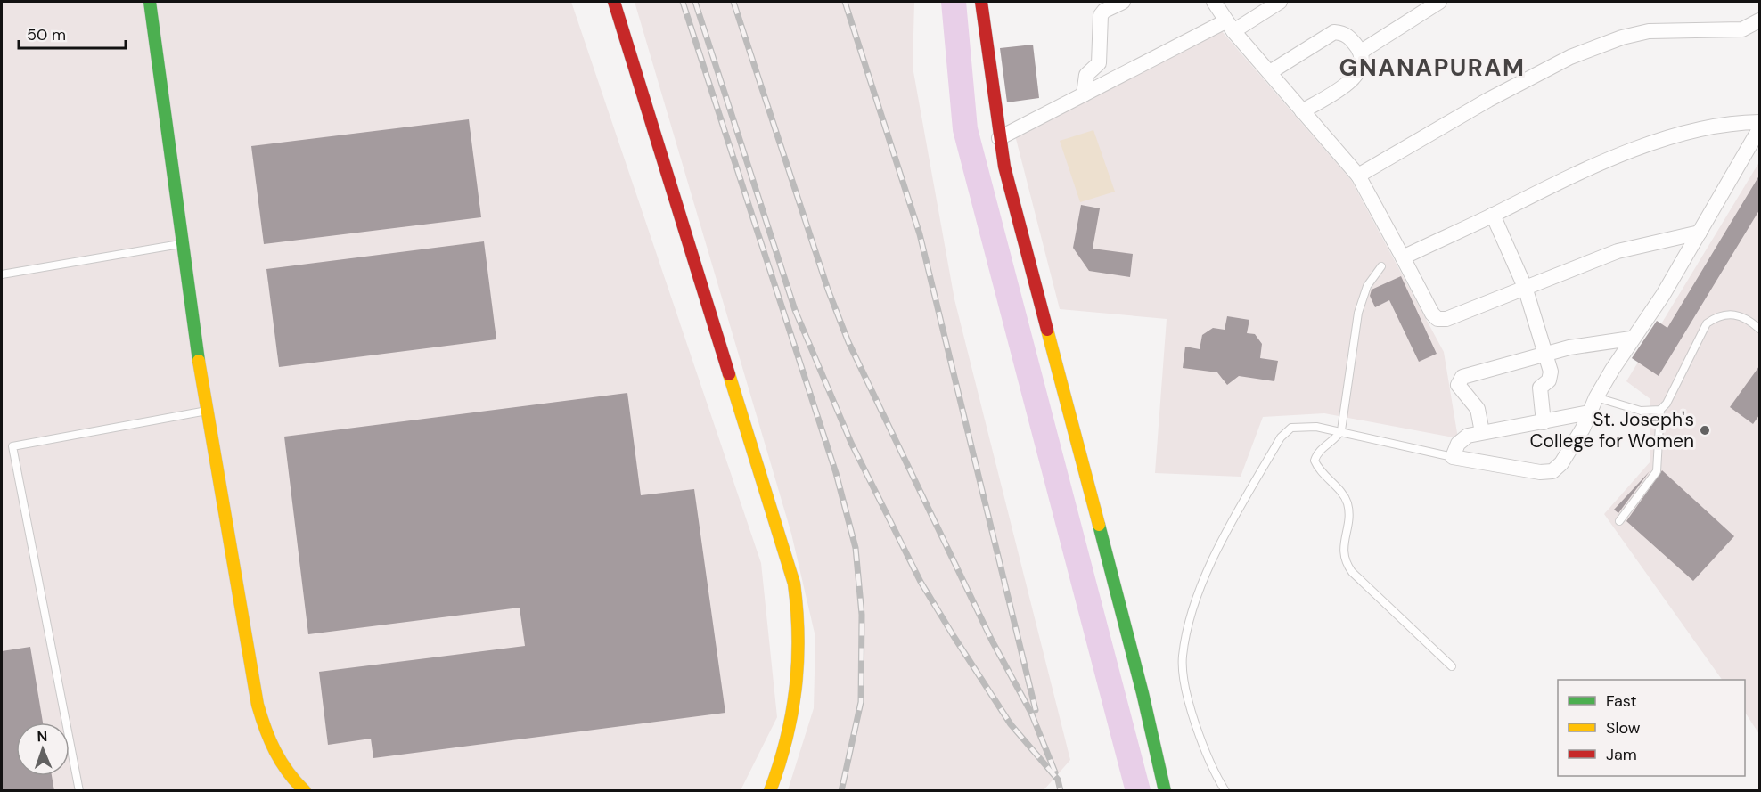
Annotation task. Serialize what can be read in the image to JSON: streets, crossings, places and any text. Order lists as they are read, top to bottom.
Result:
{
  "districts": ["GNANAPURAM"],
  "places": ["St. Joseph's College for Women"],
  "legend": ["Fast", "Slow", "Jam"],
  "scale_bar": "50 m",
  "north": "top"
}
